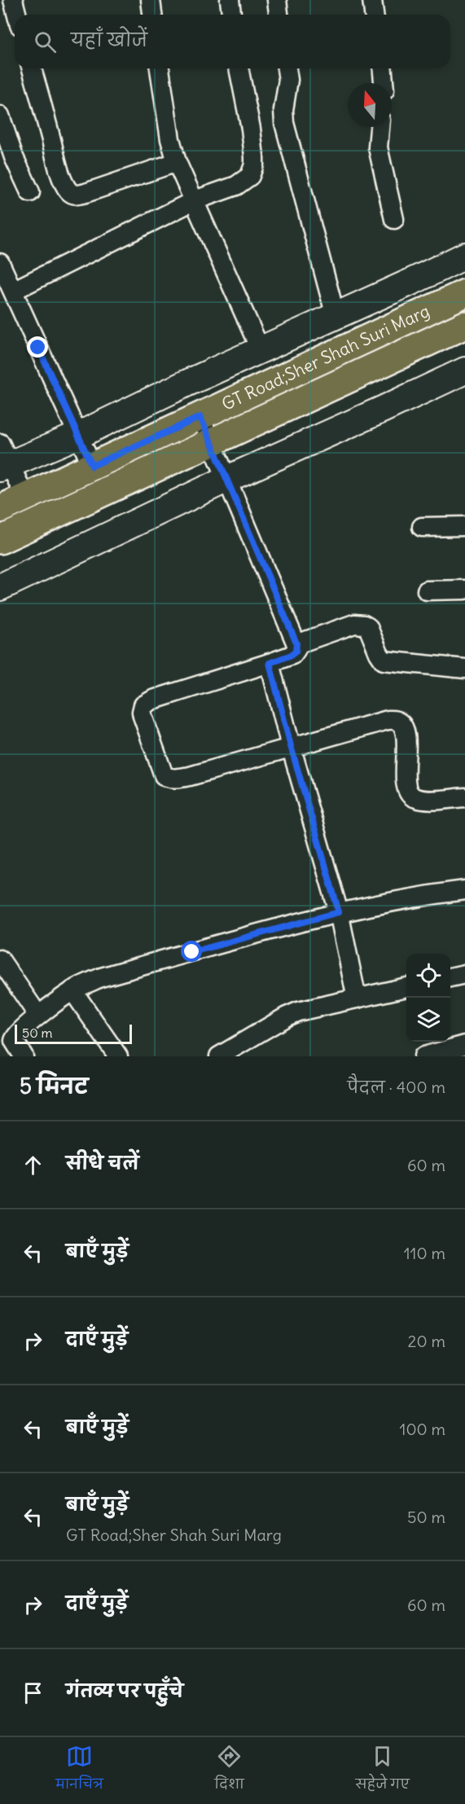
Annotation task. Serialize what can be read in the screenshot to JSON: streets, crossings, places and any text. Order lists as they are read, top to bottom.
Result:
{
  "streets": {
    "main road": ["GT Road;Sher Shah Suri Marg"]
  },
  "scale_bar": "50 m",
  "north": "top",
  "page": {
    "search": "यहाँ खोजें",
    "scale": "50 m",
    "heading": ["5 मिनट", "पैदल · 400 m"],
    "list": [
      ["सीधे चलें", "60 m"],
      ["बाएँ मुड़ें", "110 m"],
      ["दाएँ मुड़ें", "20 m"],
      ["बाएँ मुड़ें", "100 m"],
      ["बाएँ मुड़ें", "GT Road;Sher Shah Suri Marg", "50 m"],
      ["दाएँ मुड़ें", "60 m"],
      "गंतव्य पर पहुँचे"
    ],
    "nav": ["मानचित्र", "दिशा", "सहेजे गए"]
  }
}
